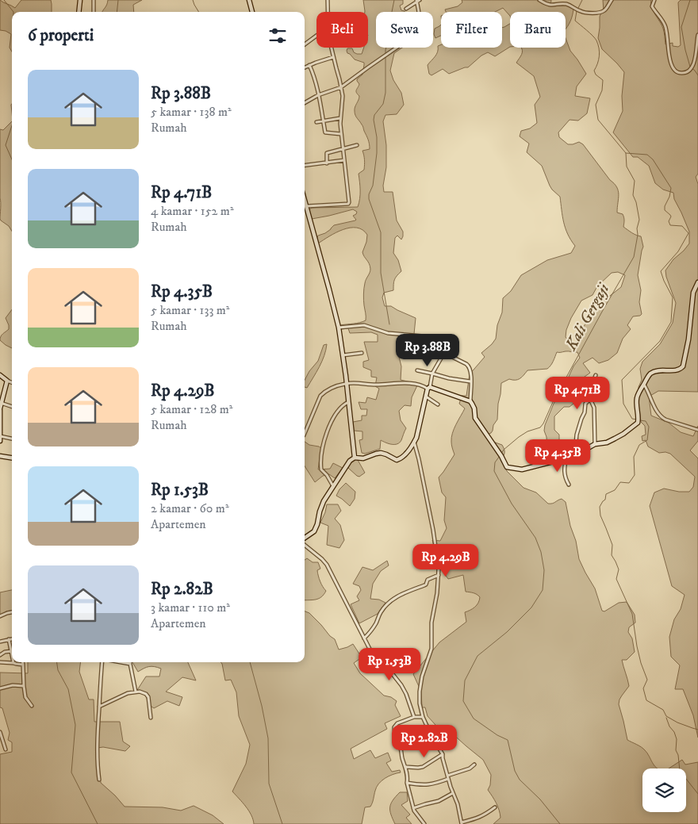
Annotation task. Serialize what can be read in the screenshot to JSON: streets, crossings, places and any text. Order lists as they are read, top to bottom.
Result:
{
  "water": ["Kali Gergaji"],
  "page": {
    "chip": [
      "Beli",
      "Sewa",
      "Filter",
      "Baru"
    ],
    "heading": "6 properti",
    "list": [
      {
        "name": "Rp 3.88B",
        "note": "5 kamar · 138 m² · Rumah"
      },
      {
        "name": "Rp 4.71B",
        "note": "4 kamar · 152 m² · Rumah"
      },
      {
        "name": "Rp 4.35B",
        "note": "5 kamar · 133 m² · Rumah"
      },
      {
        "name": "Rp 4.29B",
        "note": "5 kamar · 128 m² · Rumah"
      },
      {
        "name": "Rp 1.53B",
        "note": "2 kamar · 60 m² · Apartemen"
      },
      {
        "name": "Rp 2.82B",
        "note": "3 kamar · 110 m² · Apartemen"
      }
    ],
    "price": [
      "Rp 3.88B",
      "Rp 4.71B",
      "Rp 4.35B",
      "Rp 4.29B",
      "Rp 1.53B",
      "Rp 2.82B"
    ]
  }
}
